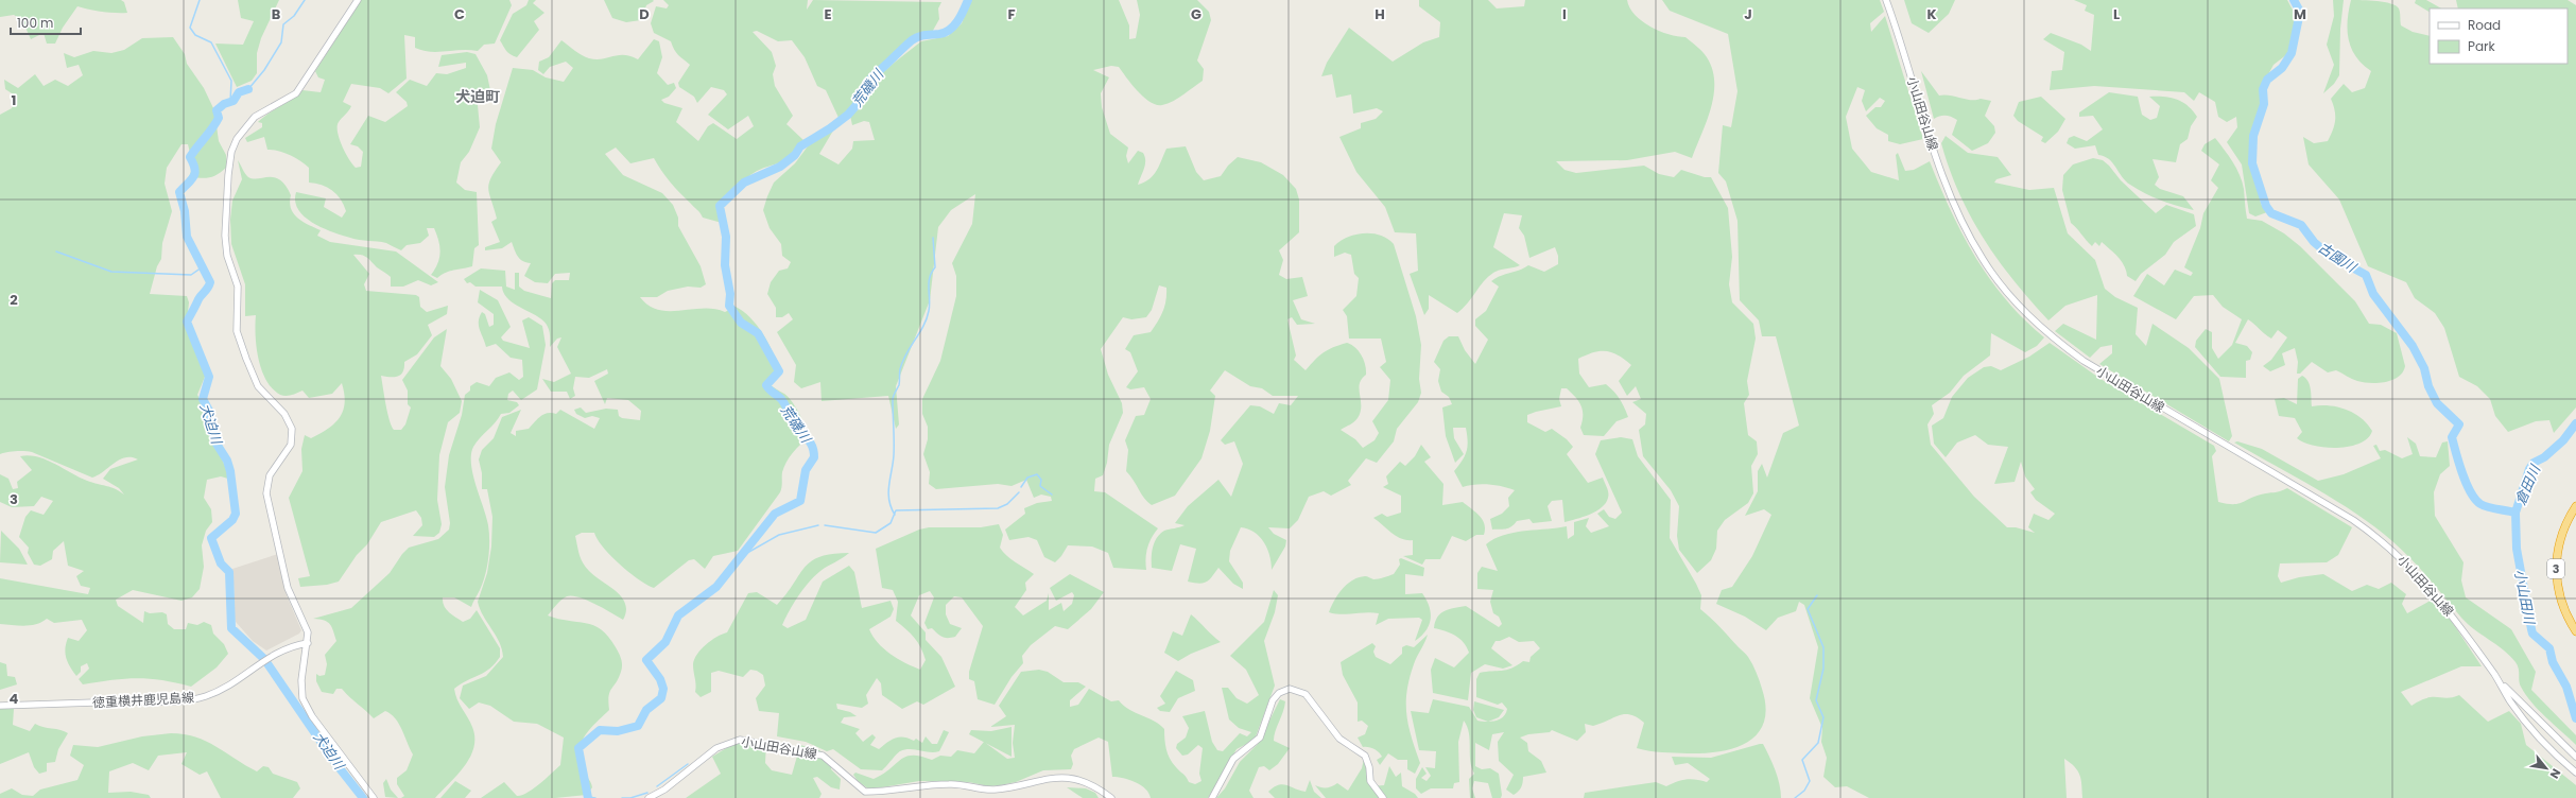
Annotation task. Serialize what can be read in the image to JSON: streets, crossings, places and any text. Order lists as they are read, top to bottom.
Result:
{
  "streets": {
    "highway": ["3"],
    "main road": ["小山田谷山線", "徳重横井鹿児島線"]
  },
  "districts": ["犬迫町"],
  "water": [
    "荒磯川",
    "古園川",
    "犬迫川",
    "倉田川",
    "小山田川"
  ],
  "legend": ["Road", "Park"],
  "scale_bar": "100 m",
  "north": "bottom right",
  "grid": {
    "columns": [
      "B",
      "C",
      "D",
      "E",
      "F",
      "G",
      "H",
      "I",
      "J",
      "K",
      "L",
      "M"
    ],
    "rows": [
      "1",
      "2",
      "3",
      "4"
    ]
  }
}
